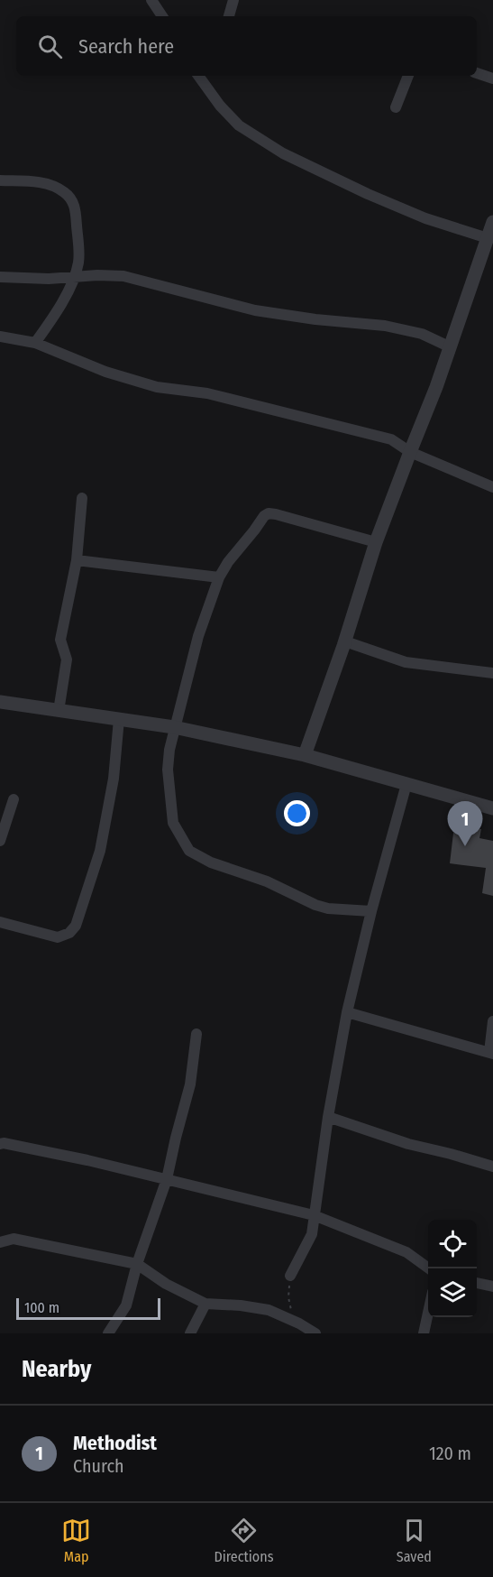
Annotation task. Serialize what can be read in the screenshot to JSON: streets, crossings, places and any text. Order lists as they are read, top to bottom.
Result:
{
  "scale_bar": "100 m",
  "page": {
    "search": "Search here",
    "pins": "1",
    "scale": "100 m",
    "heading": "Nearby",
    "list": [
      {
        "mark": "1",
        "name": "Methodist",
        "note": "Church",
        "value": "120 m"
      }
    ],
    "nav": ["Map", "Directions", "Saved"]
  }
}
